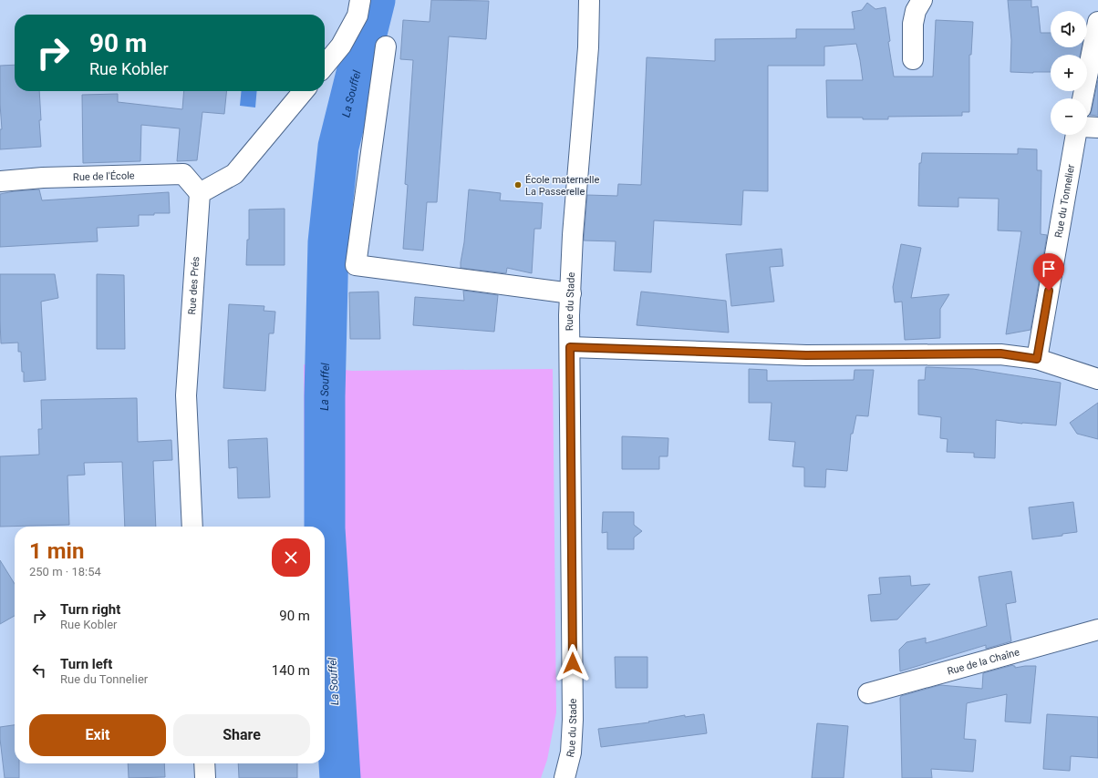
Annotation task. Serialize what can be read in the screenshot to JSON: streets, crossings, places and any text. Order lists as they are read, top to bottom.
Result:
{
  "streets": {
    "street": [
      "Rue de l'École",
      "Rue du Tonnelier",
      "Rue des Prés",
      "Rue du Stade",
      "Rue de la Chaîne"
    ]
  },
  "crossings": [
    ["Rue de l'École", "Rue des Prés"]
  ],
  "water": ["La Souffel"],
  "places": ["École maternelle La Passerelle"],
  "page": {
    "map_buttons": ["+", "−"],
    "turn": ["90 m", "Rue Kobler"],
    "heading": ["1 min", "250 m · 18:54"],
    "list": [
      {
        "name": "Turn right",
        "note": "Rue Kobler",
        "value": "90 m"
      },
      {
        "name": "Turn left",
        "note": "Rue du Tonnelier",
        "value": "140 m"
      }
    ],
    "buttons": ["Exit", "Share"]
  }
}
